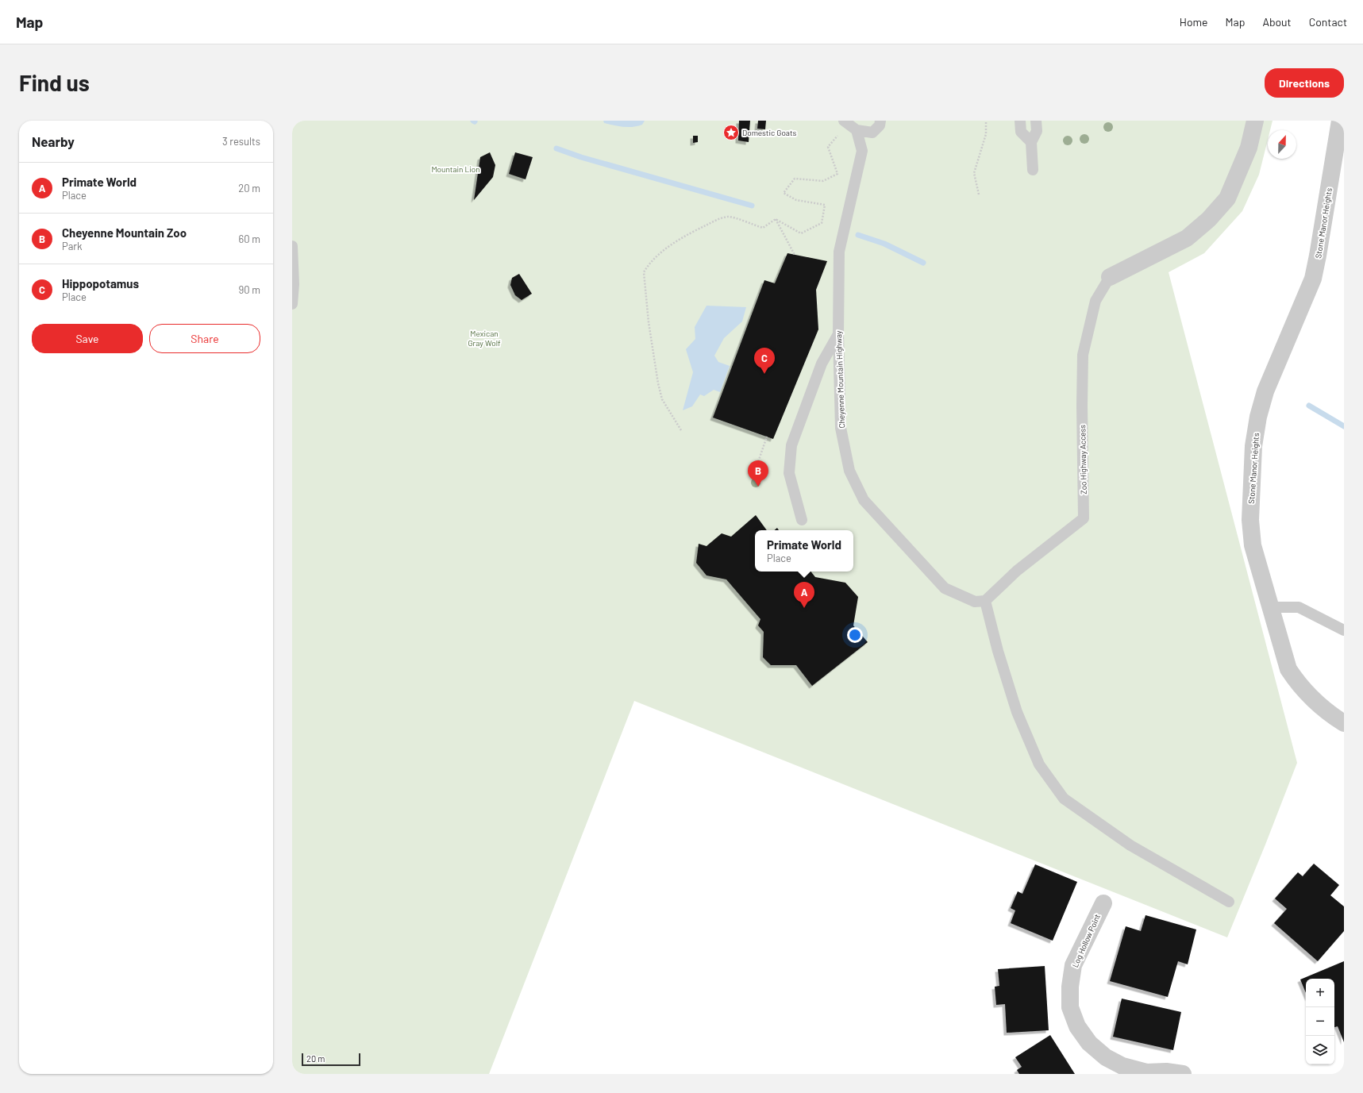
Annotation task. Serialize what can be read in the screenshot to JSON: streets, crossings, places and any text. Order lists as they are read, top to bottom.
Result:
{
  "streets": {
    "street": ["Stone Manor Heights", "Log Hollow Point"],
    "lane": ["Cheyenne Mountain Highway", "Zoo Highway Access"]
  },
  "crossings": [
    ["Cheyenne Mountain Highway", "Zoo Highway Access"]
  ],
  "parks": ["Mountain Lion", "Mexican Gray Wolf"],
  "places": {
    "place": ["Domestic Goats"]
  },
  "scale_bar": "20 m",
  "north": "top",
  "page": {
    "header": "Map",
    "nav": [
      "Home",
      "Map",
      "About",
      "Contact"
    ],
    "buttons": [
      "Directions",
      ["Save", "Share"]
    ],
    "title": "Find us",
    "heading": ["Nearby", "3 results"],
    "list": [
      {
        "mark": "A",
        "name": "Primate World",
        "note": "Place",
        "value": "20 m"
      },
      {
        "mark": "B",
        "name": "Cheyenne Mountain Zoo",
        "note": "Park",
        "value": "60 m"
      },
      {
        "mark": "C",
        "name": "Hippopotamus",
        "note": "Place",
        "value": "90 m"
      }
    ],
    "pins": ["C", "B", "A"],
    "popup": ["Primate World", "Place"],
    "map_buttons": ["+", "−"],
    "scale": "20 m"
  }
}
